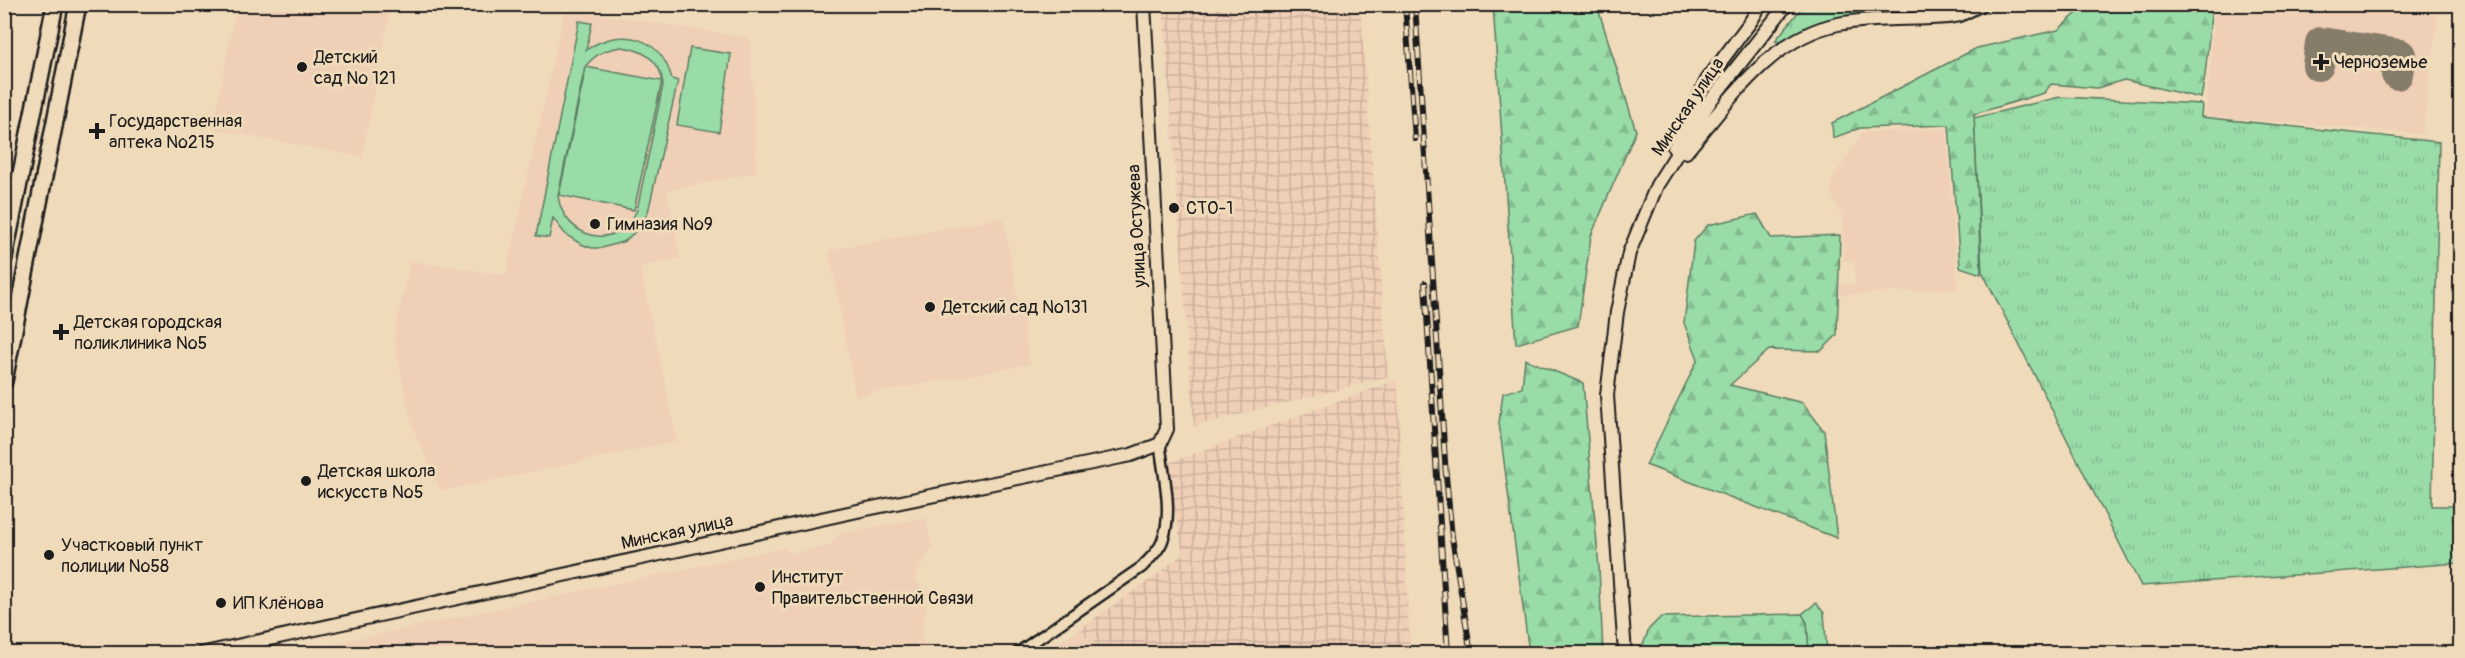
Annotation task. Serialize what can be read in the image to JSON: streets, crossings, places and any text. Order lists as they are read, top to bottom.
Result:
{
  "streets": {
    "street": ["Минская улица", "улица Остужева"]
  },
  "crossings": [
    ["Минская улица", "улица Остужева"]
  ],
  "places": {
    "health": ["Черноземье", "Государственная аптека №215", "Детская городская поликлиника №5"],
    "other": [
      "Детский сад № 121",
      "СТО-1",
      "Гимназия №9",
      "Детский сад №131",
      "Детская школа искусств №5",
      "Участковый пункт полиции №58",
      "Институт Правительственной Связи",
      "ИП Клёнова"
    ]
  }
}
